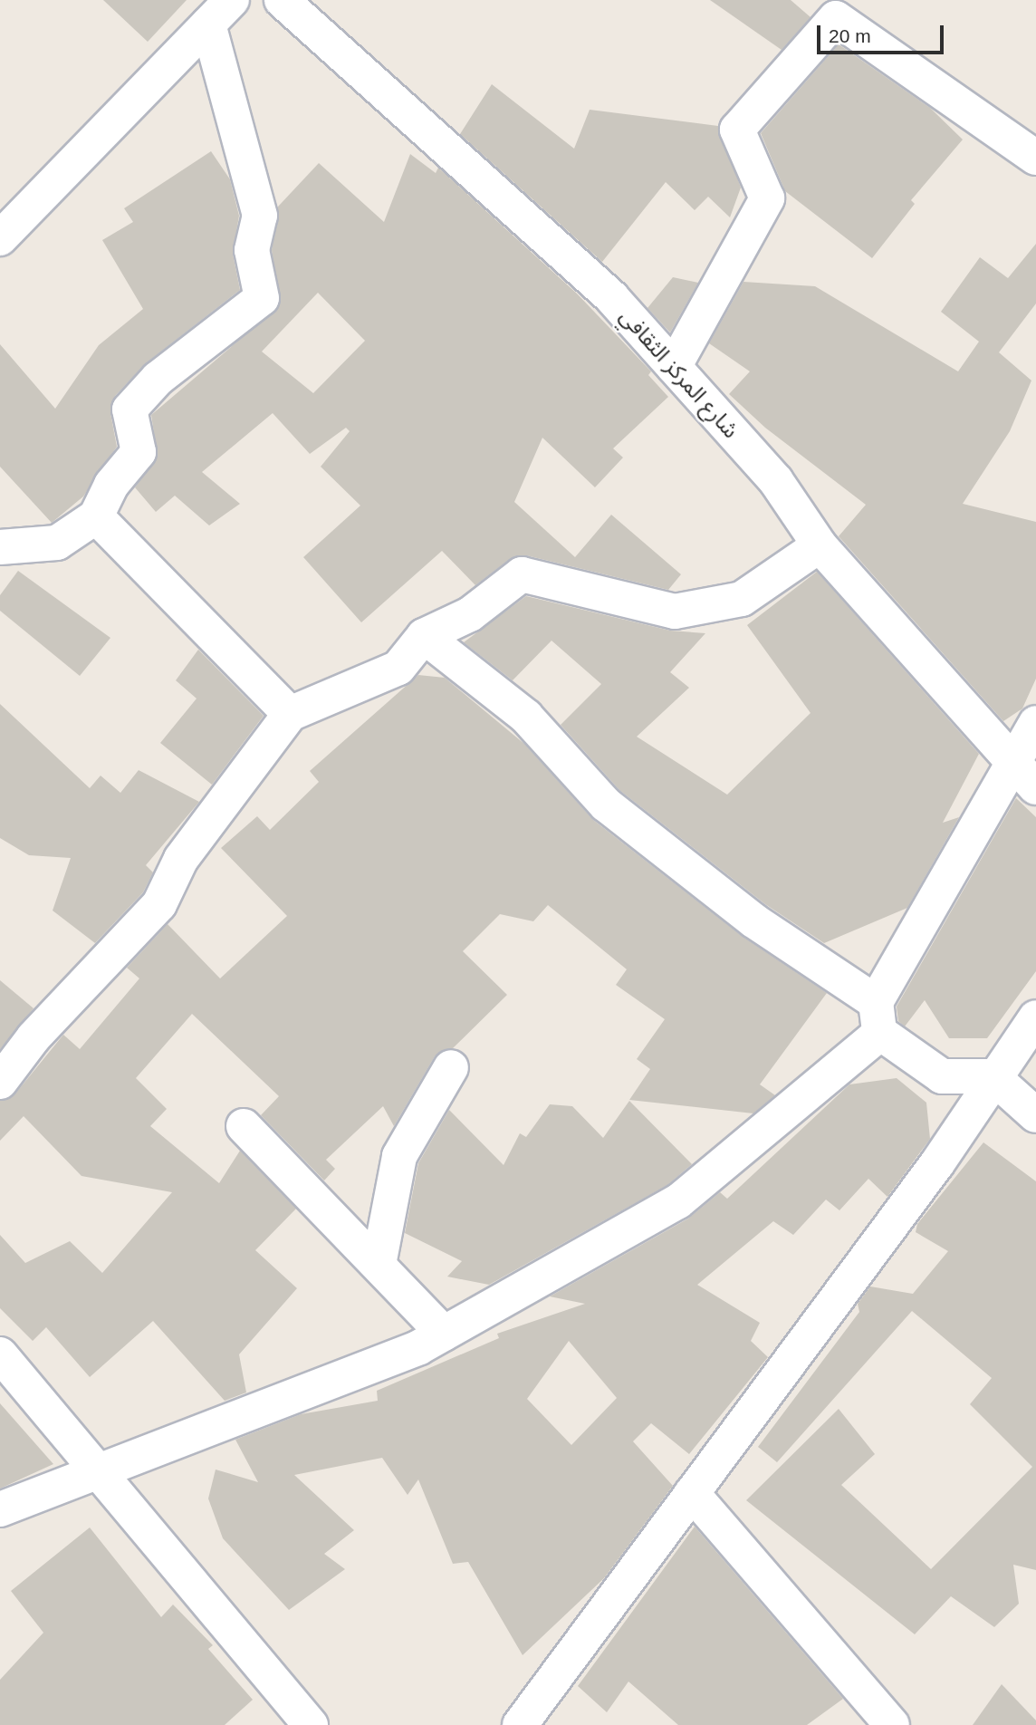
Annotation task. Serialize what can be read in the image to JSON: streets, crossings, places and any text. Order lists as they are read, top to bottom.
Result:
{
  "streets": {
    "street": ["شارع المركز الثقافي"]
  },
  "scale_bar": "20 m"
}
